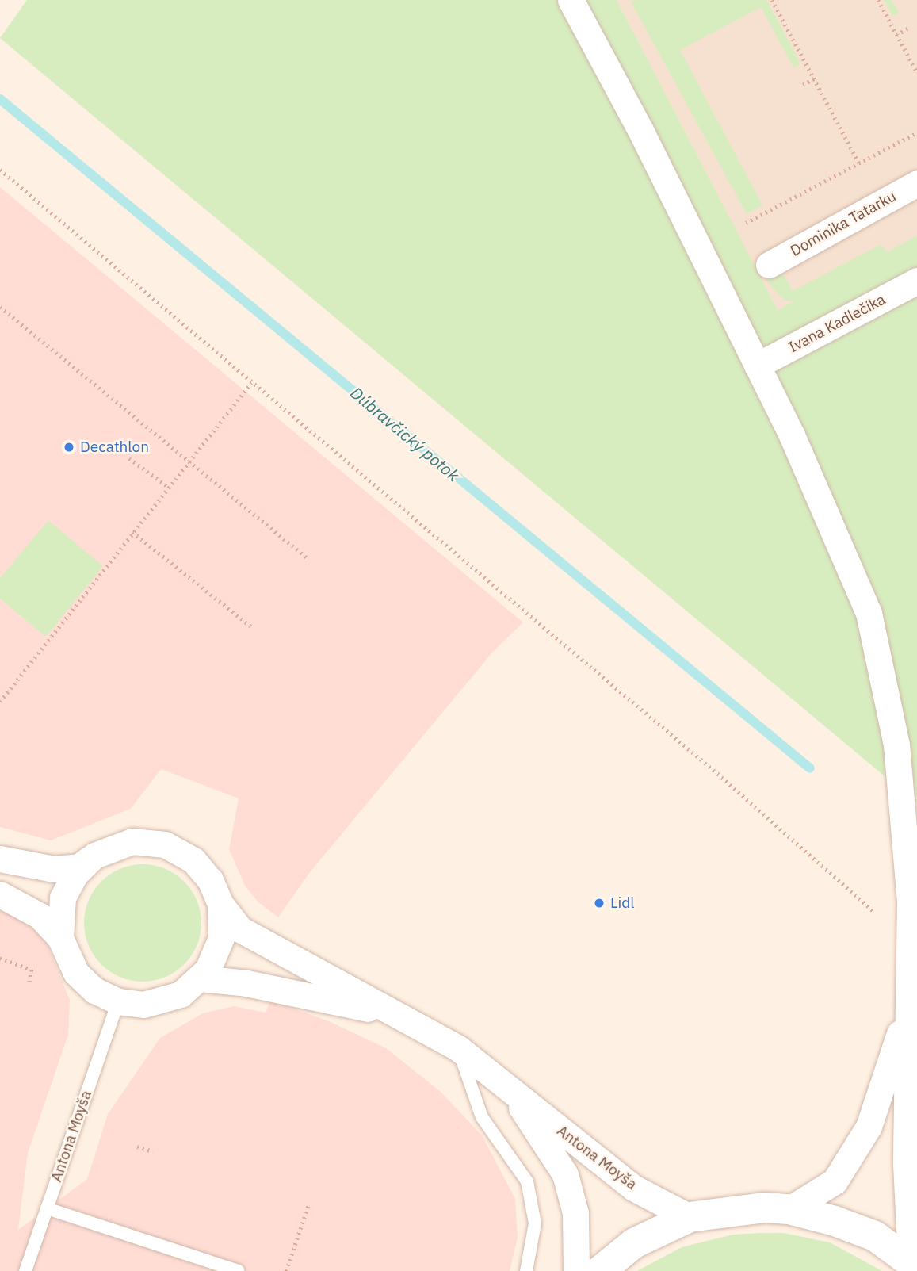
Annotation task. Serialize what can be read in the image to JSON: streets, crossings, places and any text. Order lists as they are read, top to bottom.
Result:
{
  "streets": {
    "street": ["Dominika Tatarku", "Ivana Kadlečíka", "Antona Moyša"]
  },
  "water": ["Dúbravčický potok"],
  "places": ["Decathlon", "Lidl"]
}
